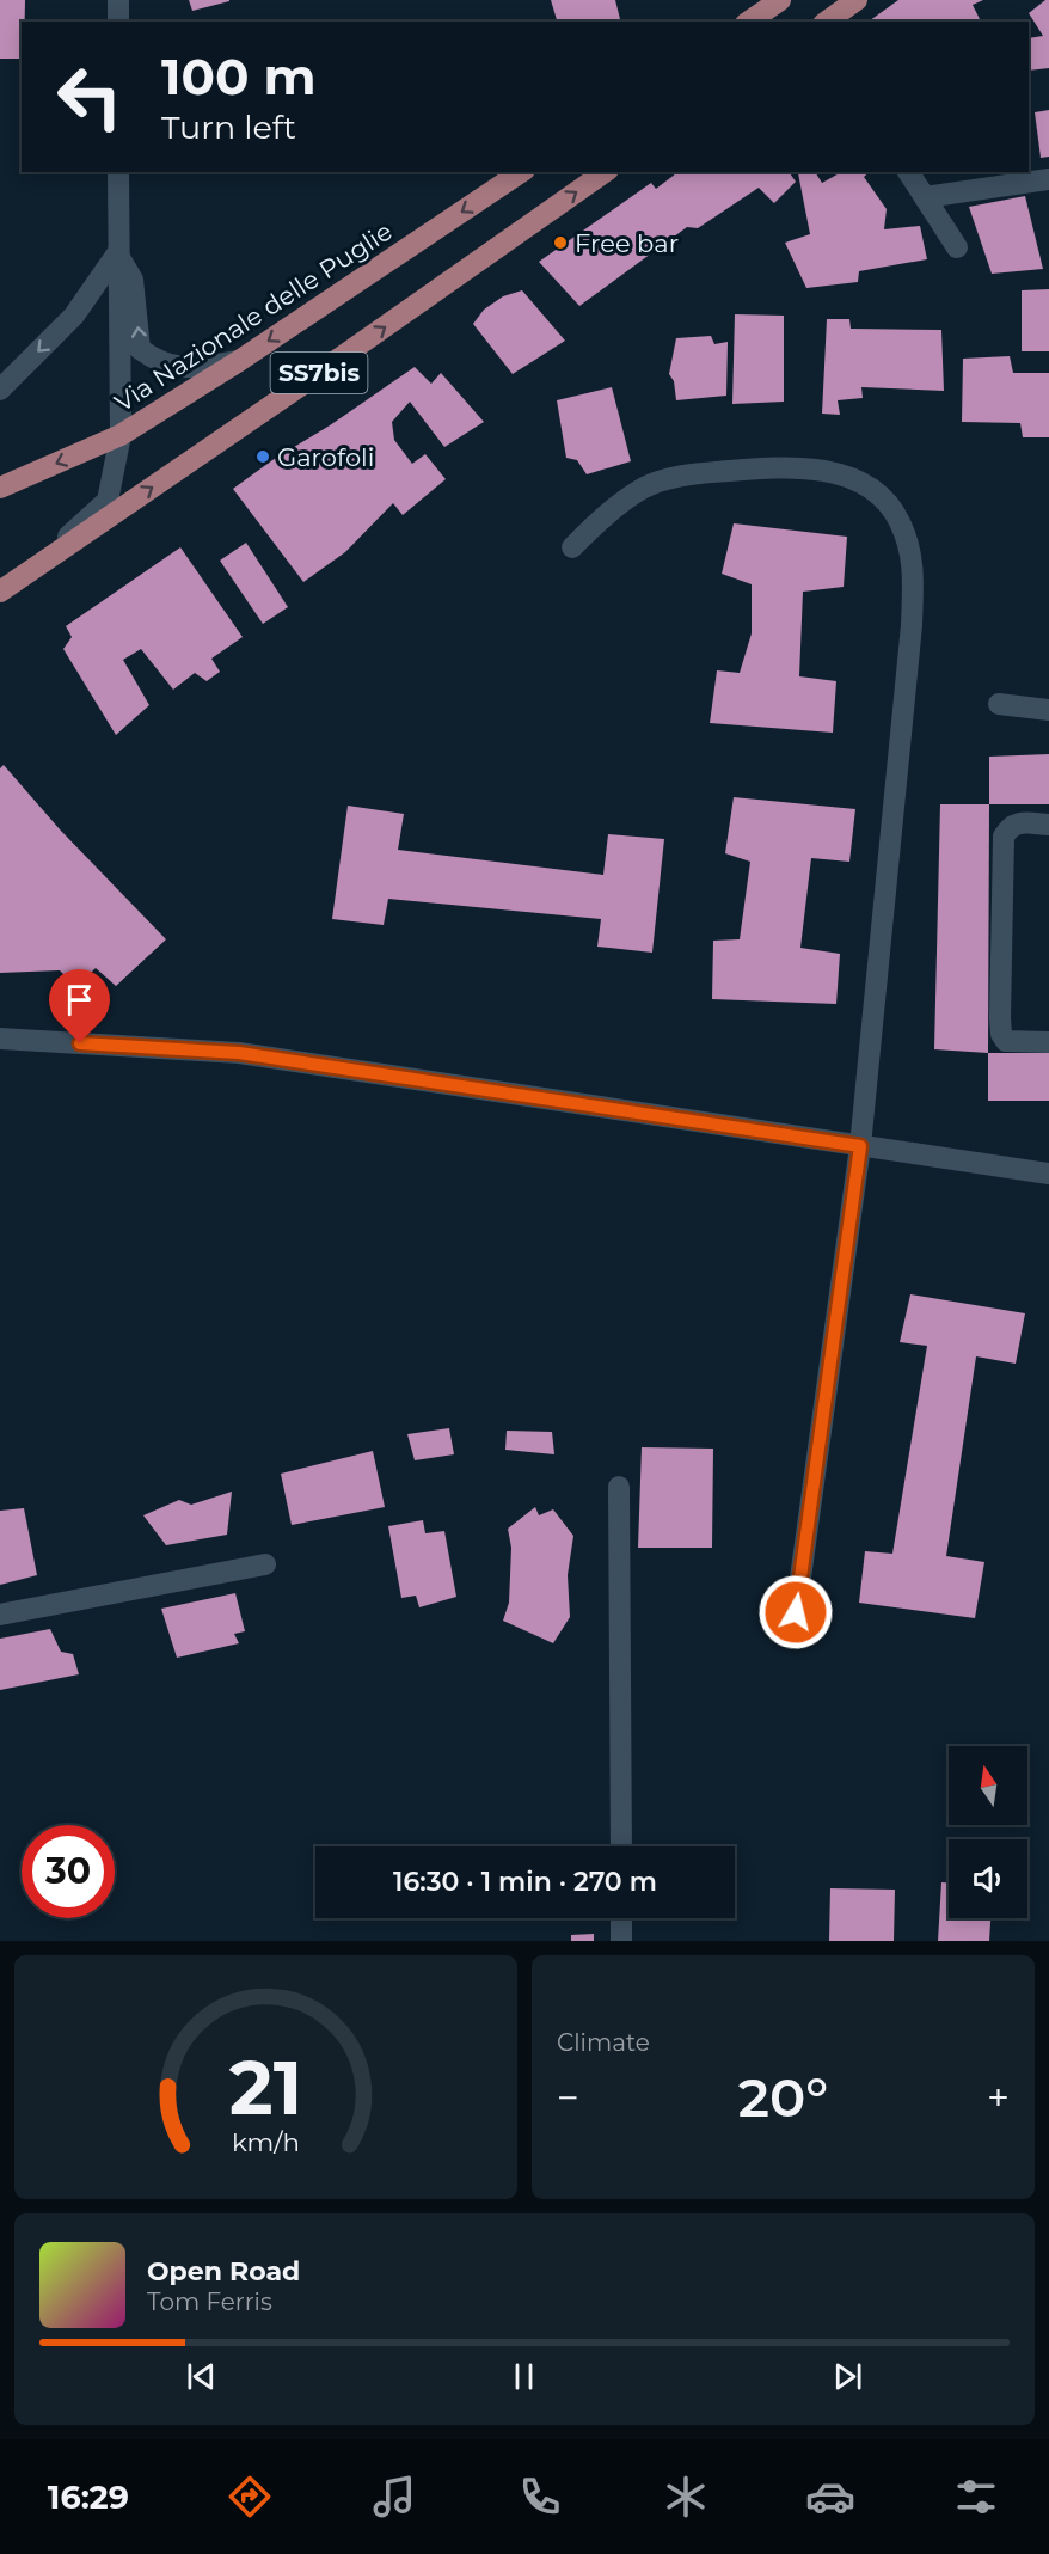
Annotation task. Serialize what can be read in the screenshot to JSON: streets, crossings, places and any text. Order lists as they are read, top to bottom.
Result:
{
  "streets": {
    "main road": ["Via Nazionale delle Puglie", "SS7bis"]
  },
  "places": ["Free bar", "Garofoli"],
  "north": "top",
  "page": {
    "turn": ["100 m", "Turn left"],
    "limit": "30",
    "trip": "16:30 · 1 min · 270 m",
    "tile": "Climate",
    "heat": ["−", "20°", "+"],
    "song": ["Open Road", "Tom Ferris"],
    "tabs": "16:29",
    "gauge": ["21", "km/h"]
  }
}
